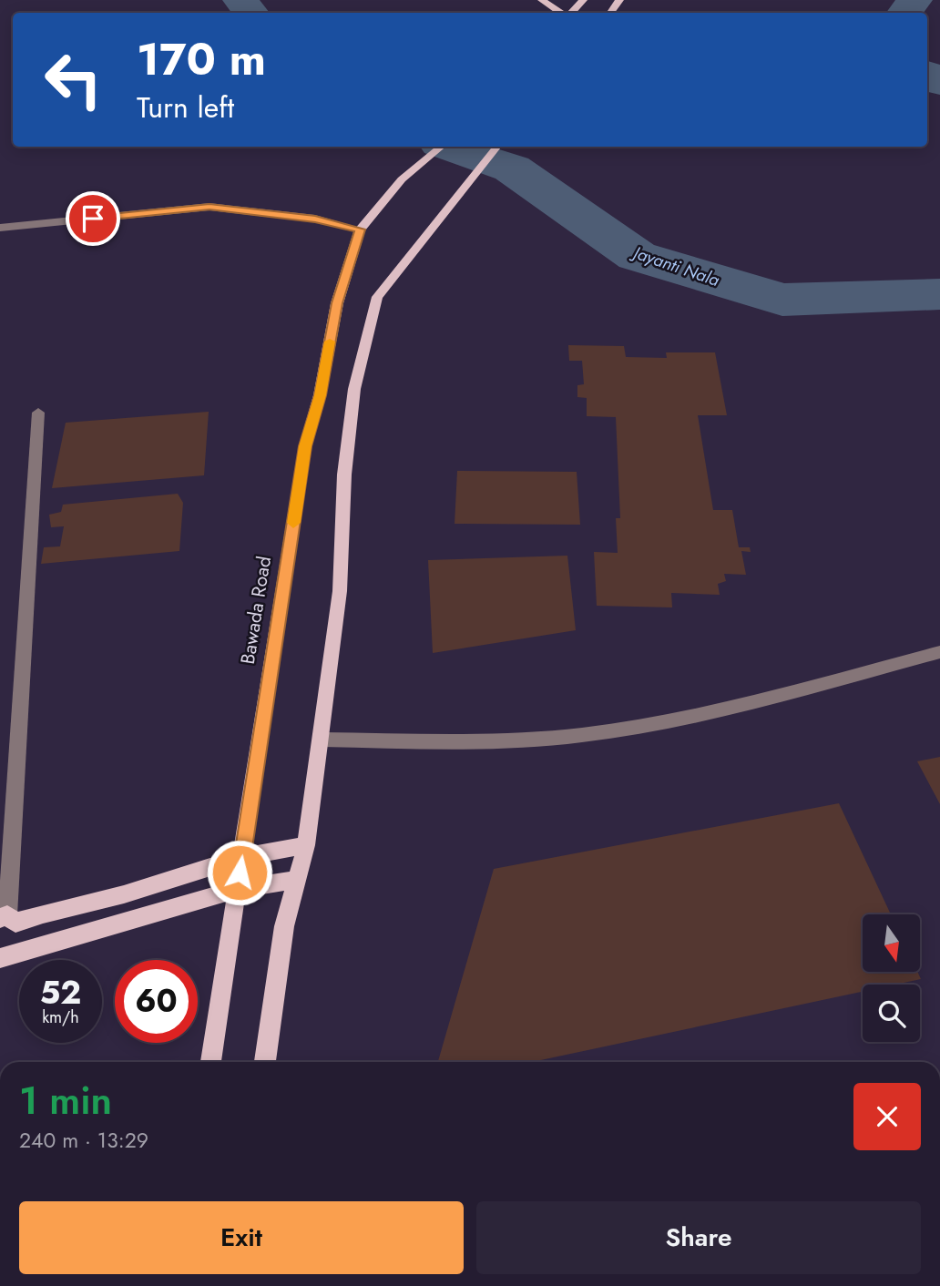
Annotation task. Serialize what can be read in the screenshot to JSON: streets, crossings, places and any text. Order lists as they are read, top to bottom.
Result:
{
  "streets": {
    "main road": ["Bawada Road"]
  },
  "water": ["Jayanti Nala"],
  "north": "bottom",
  "page": {
    "turn": ["170 m", "Turn left"],
    "speed": "52 km/h",
    "limit": "60",
    "heading": ["1 min", "240 m · 13:29"],
    "buttons": ["Exit", "Share"]
  }
}
